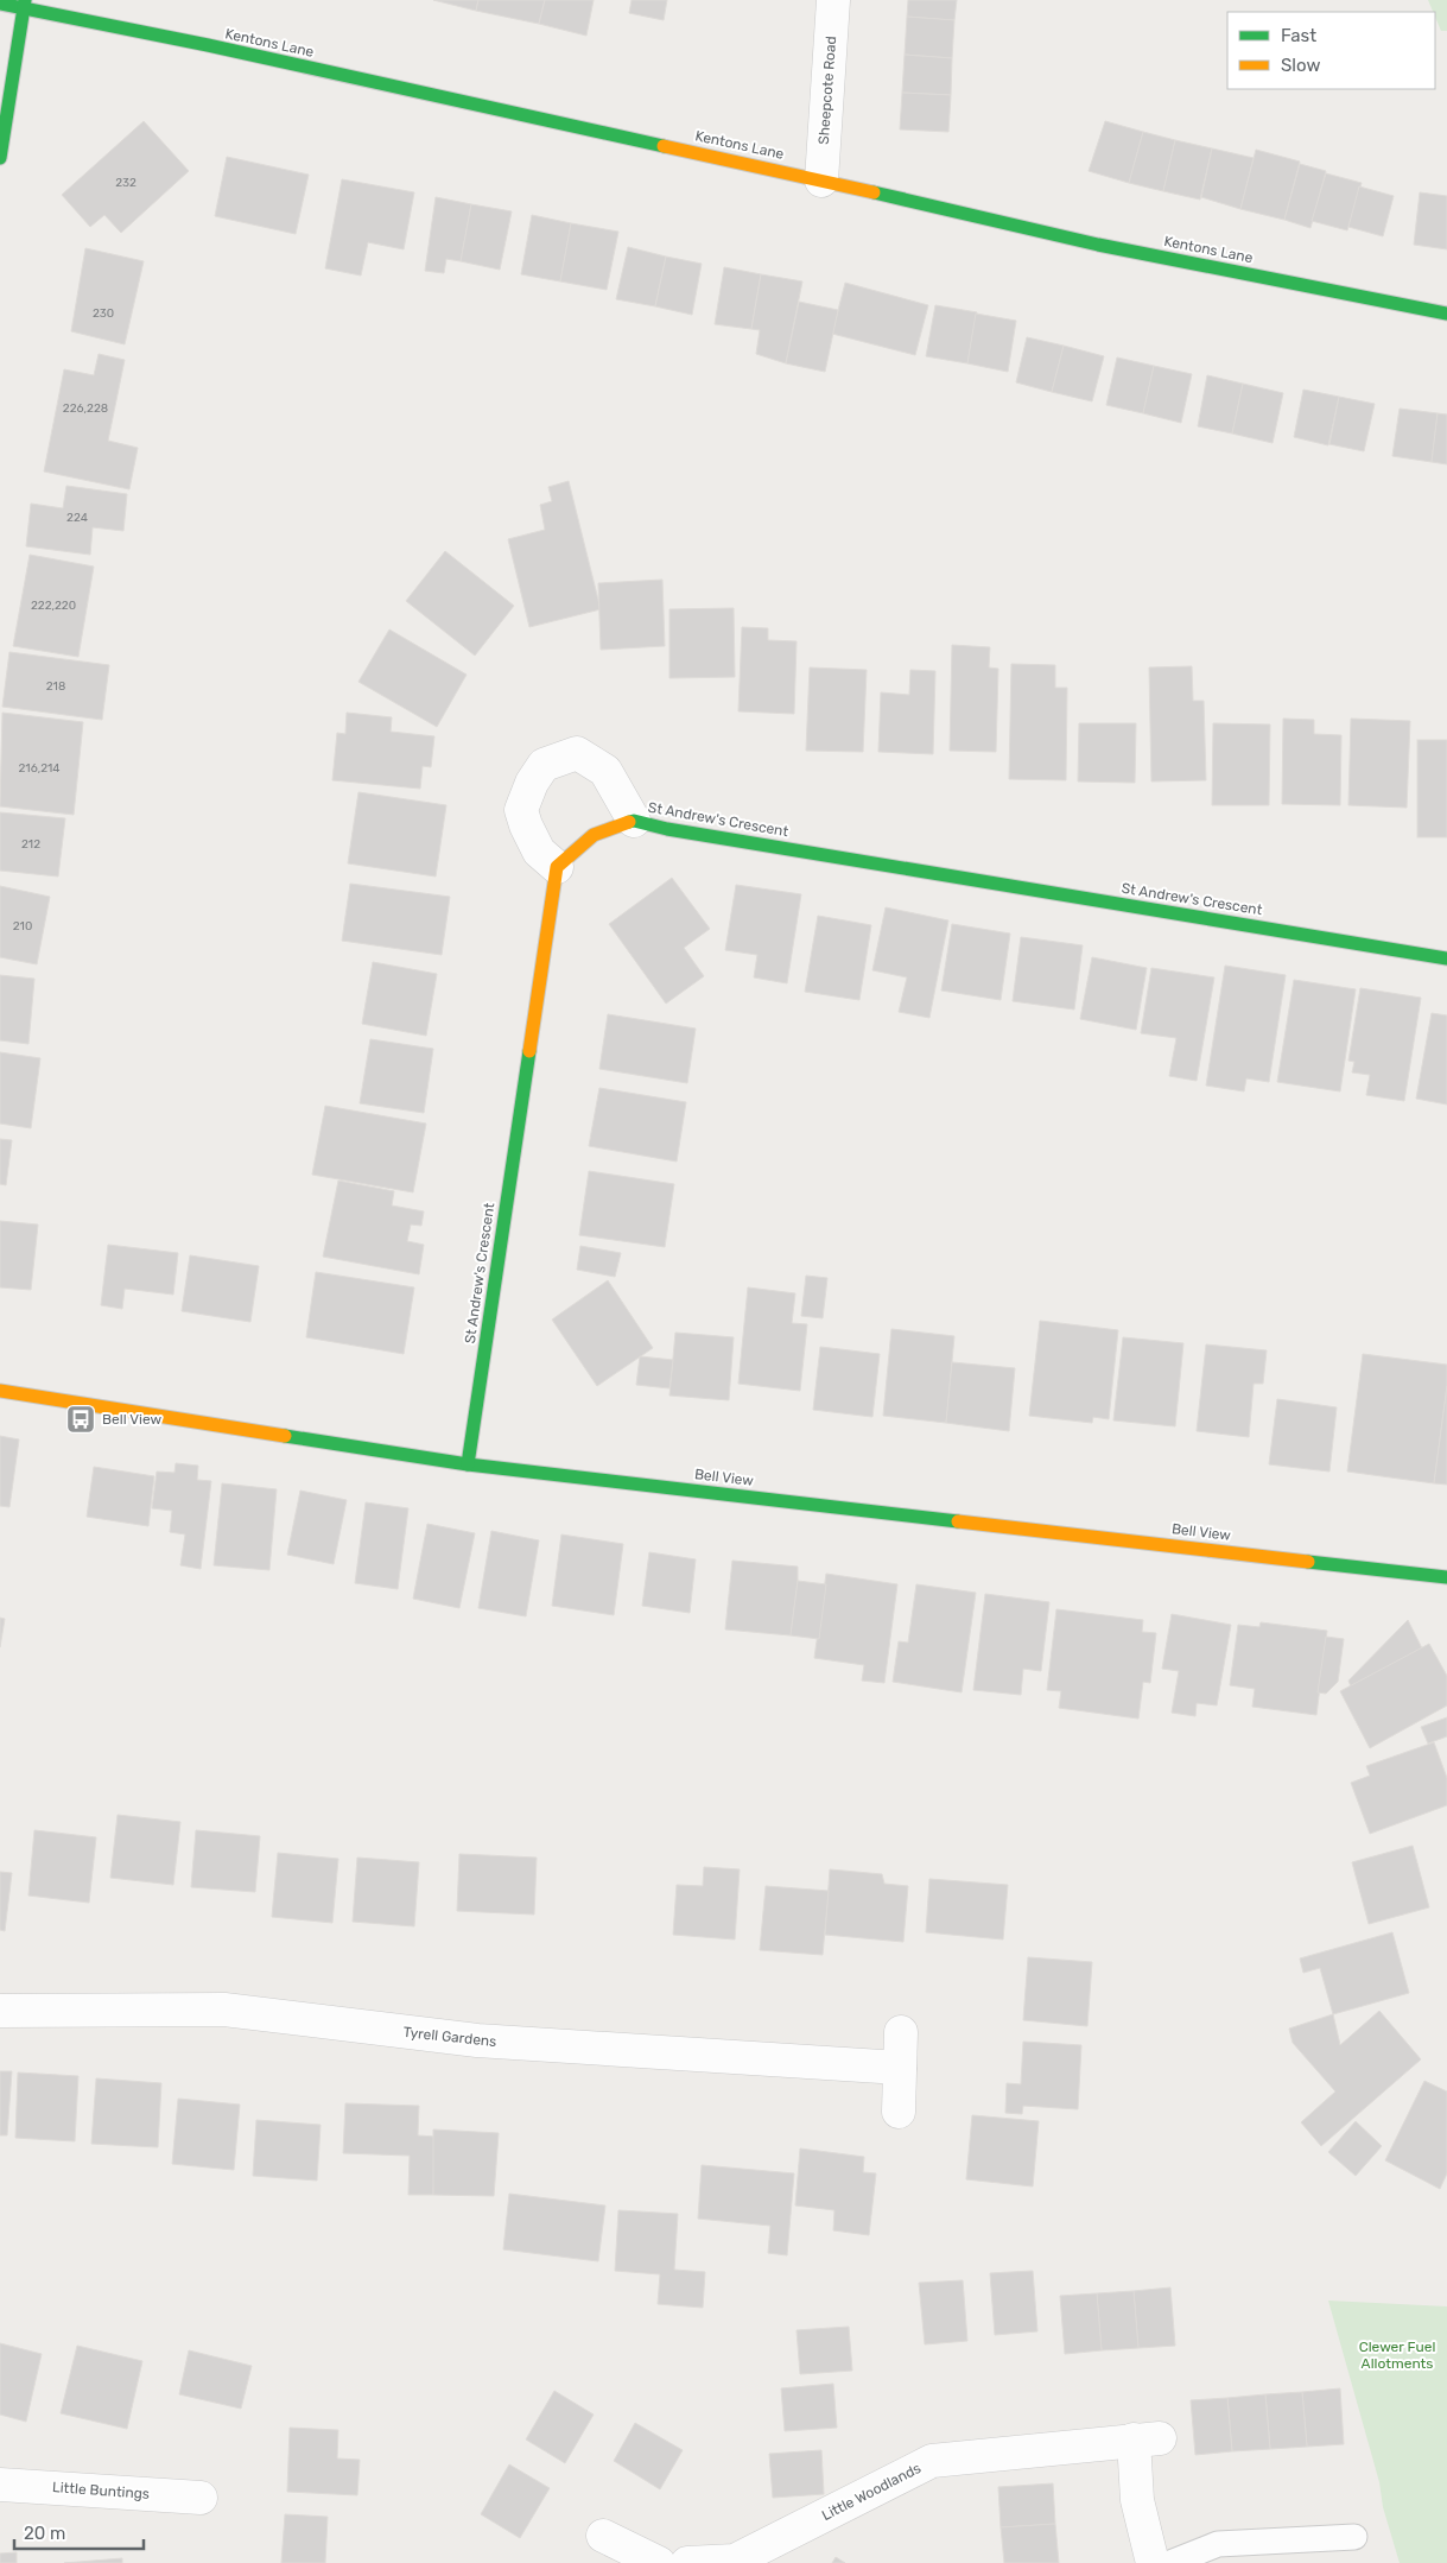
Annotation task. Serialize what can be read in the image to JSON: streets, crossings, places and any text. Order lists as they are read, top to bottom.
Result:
{
  "streets": {
    "street": [
      "Kentons Lane",
      "Sheepcote Road",
      "St Andrew's Crescent",
      "Bell View",
      "Tyrell Gardens",
      "Little Buntings",
      "Little Woodlands"
    ]
  },
  "crossings": [
    ["Kentons Lane", "Sheepcote Road"],
    ["St Andrew's Crescent", "Bell View"]
  ],
  "parks": ["Clewer Fuel Allotments"],
  "places": {
    "bus stop": ["Bell View"]
  },
  "house_numbers": [
    "232",
    "230",
    "226,228",
    "224",
    "222,220",
    "218",
    "216,214",
    "212",
    "210"
  ],
  "legend": ["Fast", "Slow"],
  "scale_bar": "20 m"
}
